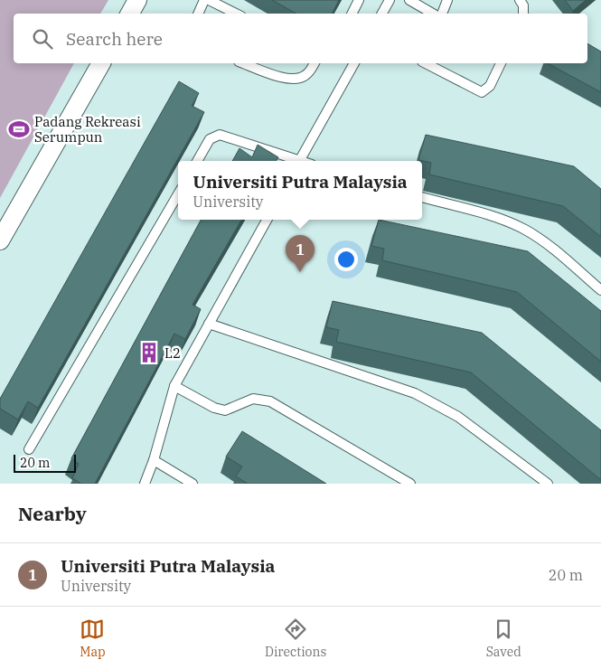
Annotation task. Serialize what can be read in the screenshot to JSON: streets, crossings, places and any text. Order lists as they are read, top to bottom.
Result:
{
  "places": {
    "sports": ["Padang Rekreasi Serumpun"],
    "building": ["L2"]
  },
  "scale_bar": "20 m",
  "page": {
    "search": "Search here",
    "popup": ["Universiti Putra Malaysia", "University"],
    "pins": "1",
    "scale": "20 m",
    "heading": "Nearby",
    "list": [
      {
        "mark": "1",
        "name": "Universiti Putra Malaysia",
        "note": "University",
        "value": "20 m"
      }
    ],
    "nav": ["Map", "Directions", "Saved"]
  }
}
